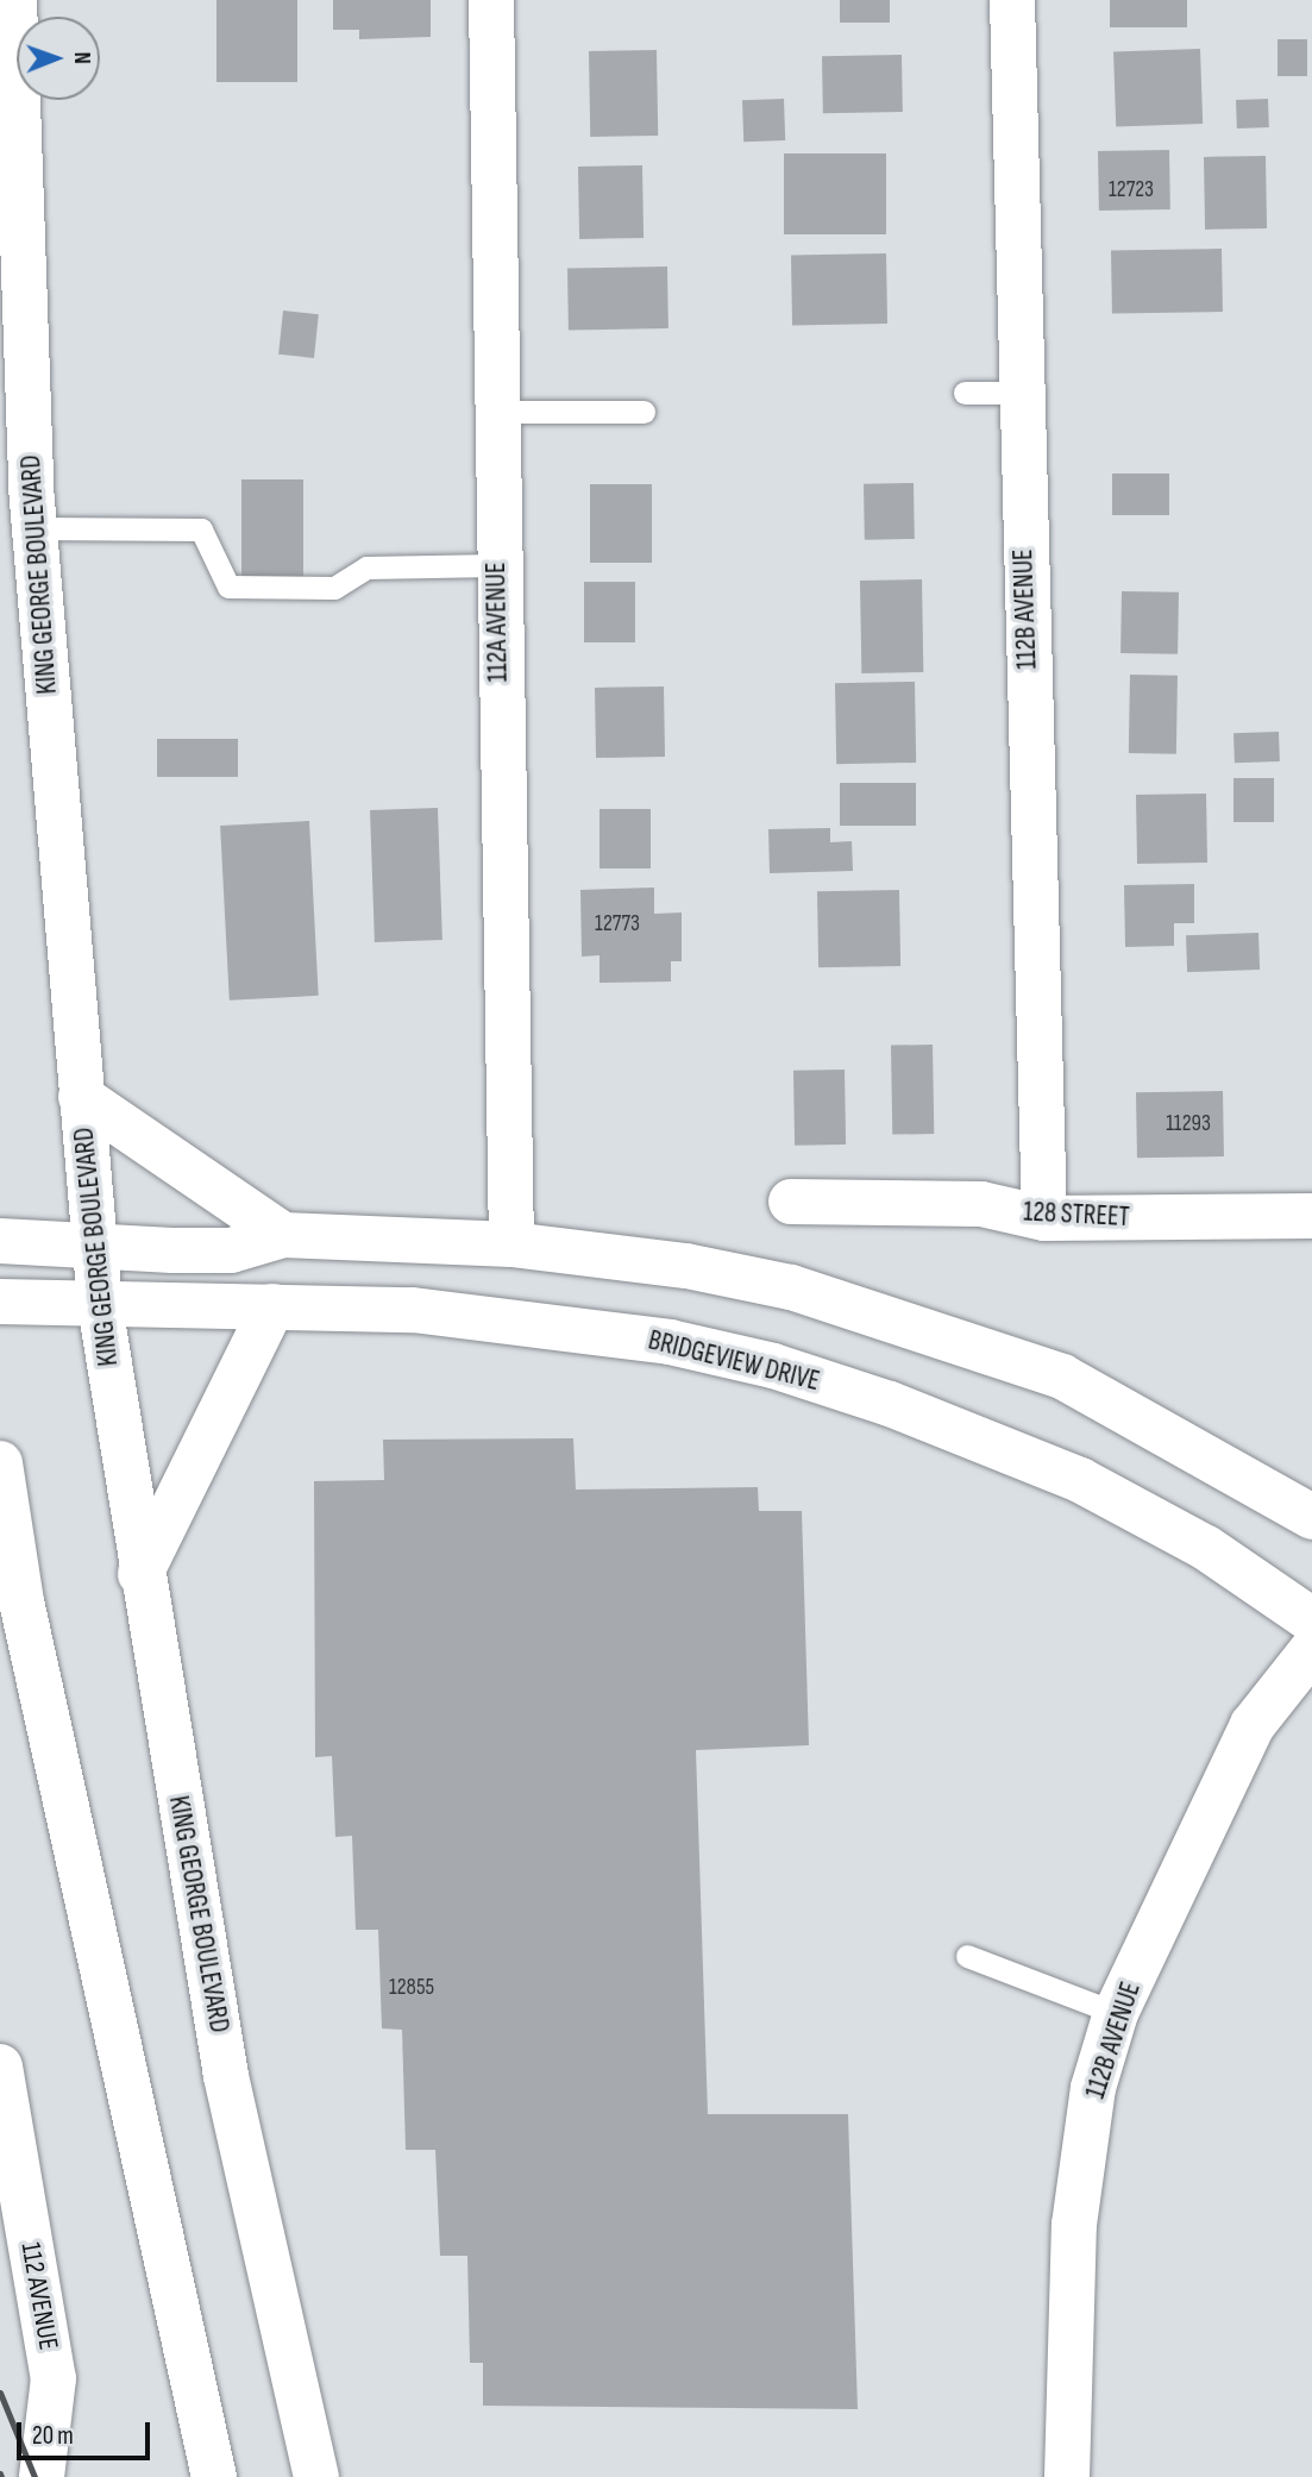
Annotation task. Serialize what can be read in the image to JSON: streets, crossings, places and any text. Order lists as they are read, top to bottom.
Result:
{
  "streets": {
    "main road": [
      "KING GEORGE BOULEVARD",
      "112B AVENUE",
      "112A AVENUE",
      "128 STREET",
      "BRIDGEVIEW DRIVE",
      "112 AVENUE"
    ]
  },
  "crossings": [
    ["KING GEORGE BOULEVARD", "BRIDGEVIEW DRIVE"],
    ["112B AVENUE", "128 STREET"]
  ],
  "house_numbers": [
    "12723",
    "12773",
    "11293",
    "12855"
  ],
  "scale_bar": "20 m",
  "north": "right"
}
